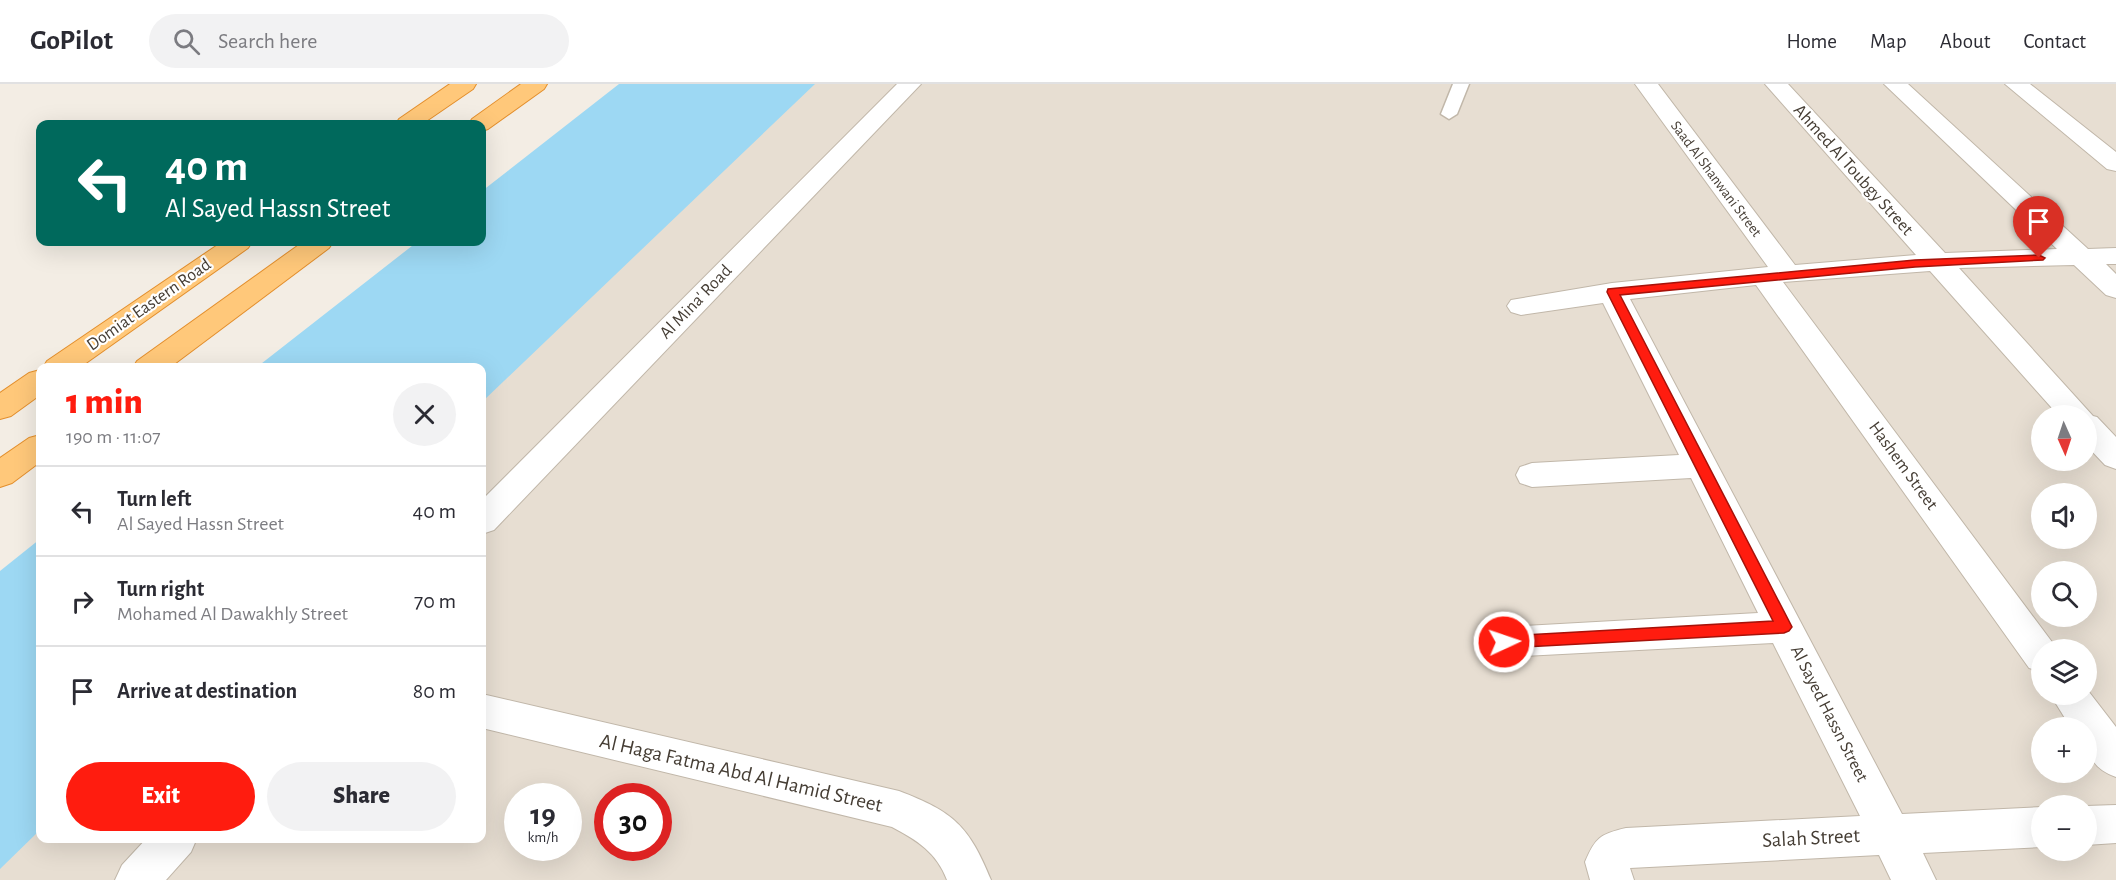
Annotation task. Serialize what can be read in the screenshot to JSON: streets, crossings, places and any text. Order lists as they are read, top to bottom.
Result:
{
  "streets": {
    "highway": ["Domiat Eastern Road"],
    "street": [
      "Ahmed Al Toubgy Street",
      "Saad Al Shanwani Street",
      "Al Mina' Road",
      "Hashem Street",
      "Al Sayed Hassn Street",
      "Al Haga Fatma Abd Al Hamid Street",
      "Salah Street"
    ]
  },
  "crossings": [
    ["Saad Al Shanwani Street", "Hashem Street"],
    ["Al Sayed Hassn Street", "Salah Street"]
  ],
  "north": "bottom",
  "page": {
    "header": "GoPilot",
    "search": "Search here",
    "nav": [
      "Home",
      "Map",
      "About",
      "Contact"
    ],
    "turn": ["40 m", "Al Sayed Hassn Street"],
    "heading": ["1 min", "190 m · 11:07"],
    "map_buttons": ["+", "−"],
    "list": [
      {
        "name": "Turn left",
        "note": "Al Sayed Hassn Street",
        "value": "40 m"
      },
      {
        "name": "Turn right",
        "note": "Mohamed Al Dawakhly Street",
        "value": "70 m"
      },
      {
        "name": "Arrive at destination",
        "value": "80 m"
      }
    ],
    "buttons": ["Exit", "Share"],
    "speed": "19 km/h",
    "limit": "30"
  }
}
